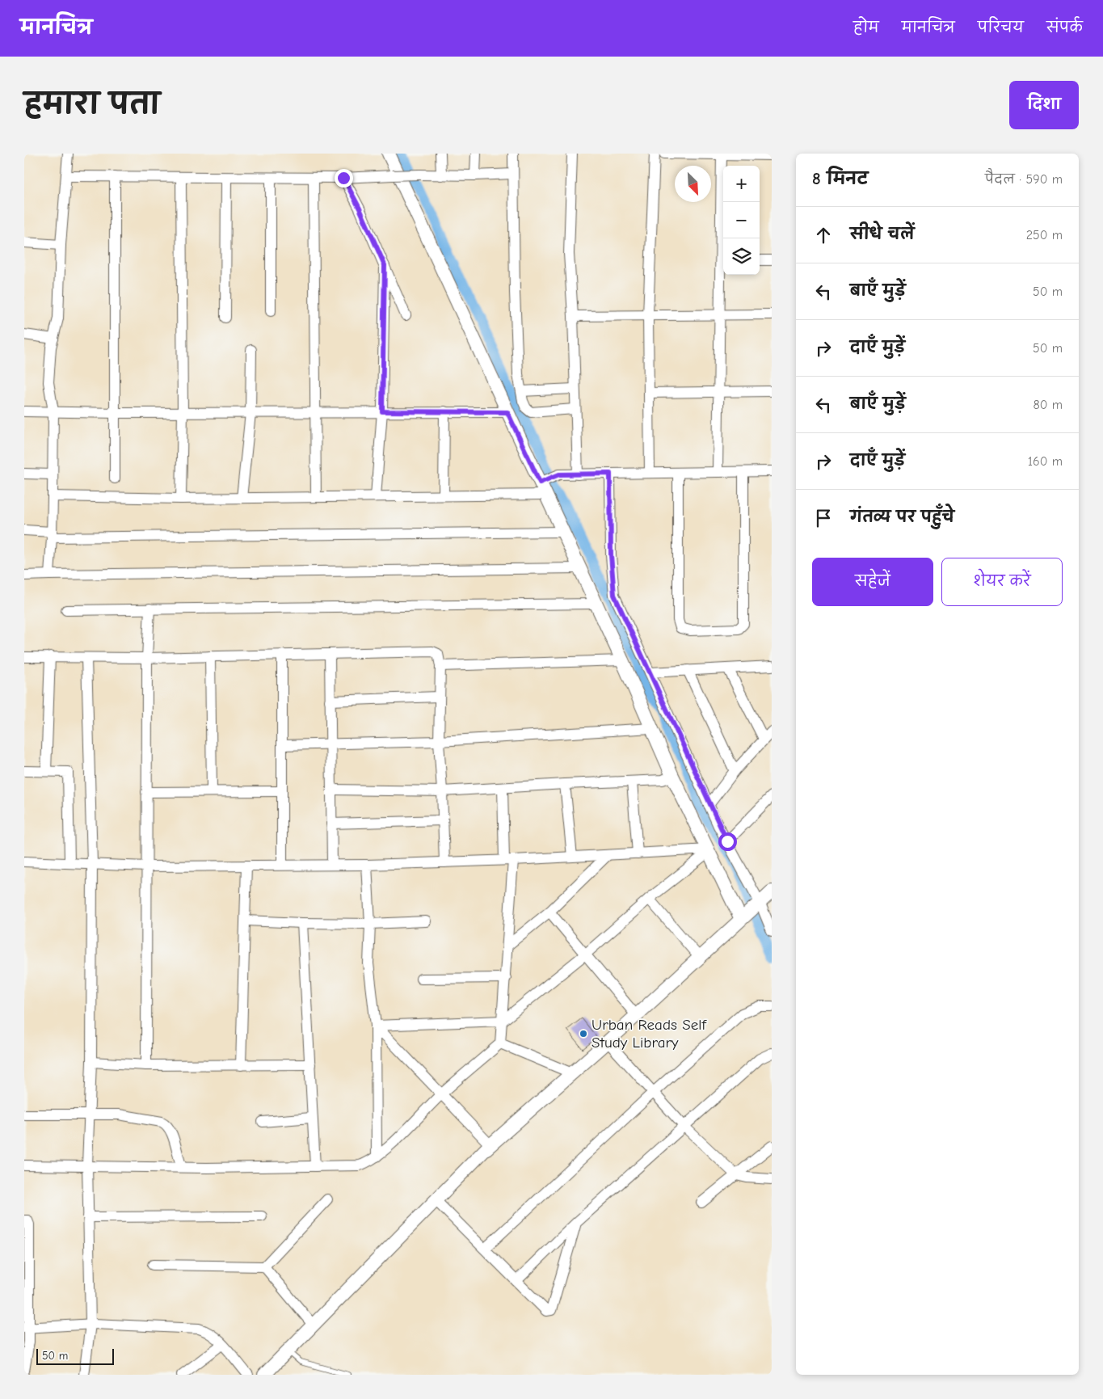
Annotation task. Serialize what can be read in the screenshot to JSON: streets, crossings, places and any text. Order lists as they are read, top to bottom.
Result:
{
  "places": ["Urban Reads Self Study Library"],
  "scale_bar": "50 m",
  "north": "bottom right",
  "page": {
    "header": "मानचित्र",
    "nav": [
      "होम",
      "मानचित्र",
      "परिचय",
      "संपर्क"
    ],
    "title": "हमारा पता",
    "buttons": [
      "दिशा",
      ["सहेजें", "शेयर करें"]
    ],
    "heading": ["8 मिनट", "पैदल · 590 m"],
    "map_buttons": ["+", "−"],
    "list": [
      ["सीधे चलें", "250 m"],
      ["बाएँ मुड़ें", "50 m"],
      ["दाएँ मुड़ें", "50 m"],
      ["बाएँ मुड़ें", "80 m"],
      ["दाएँ मुड़ें", "160 m"],
      "गंतव्य पर पहुँचे"
    ],
    "scale": "50 m"
  }
}
